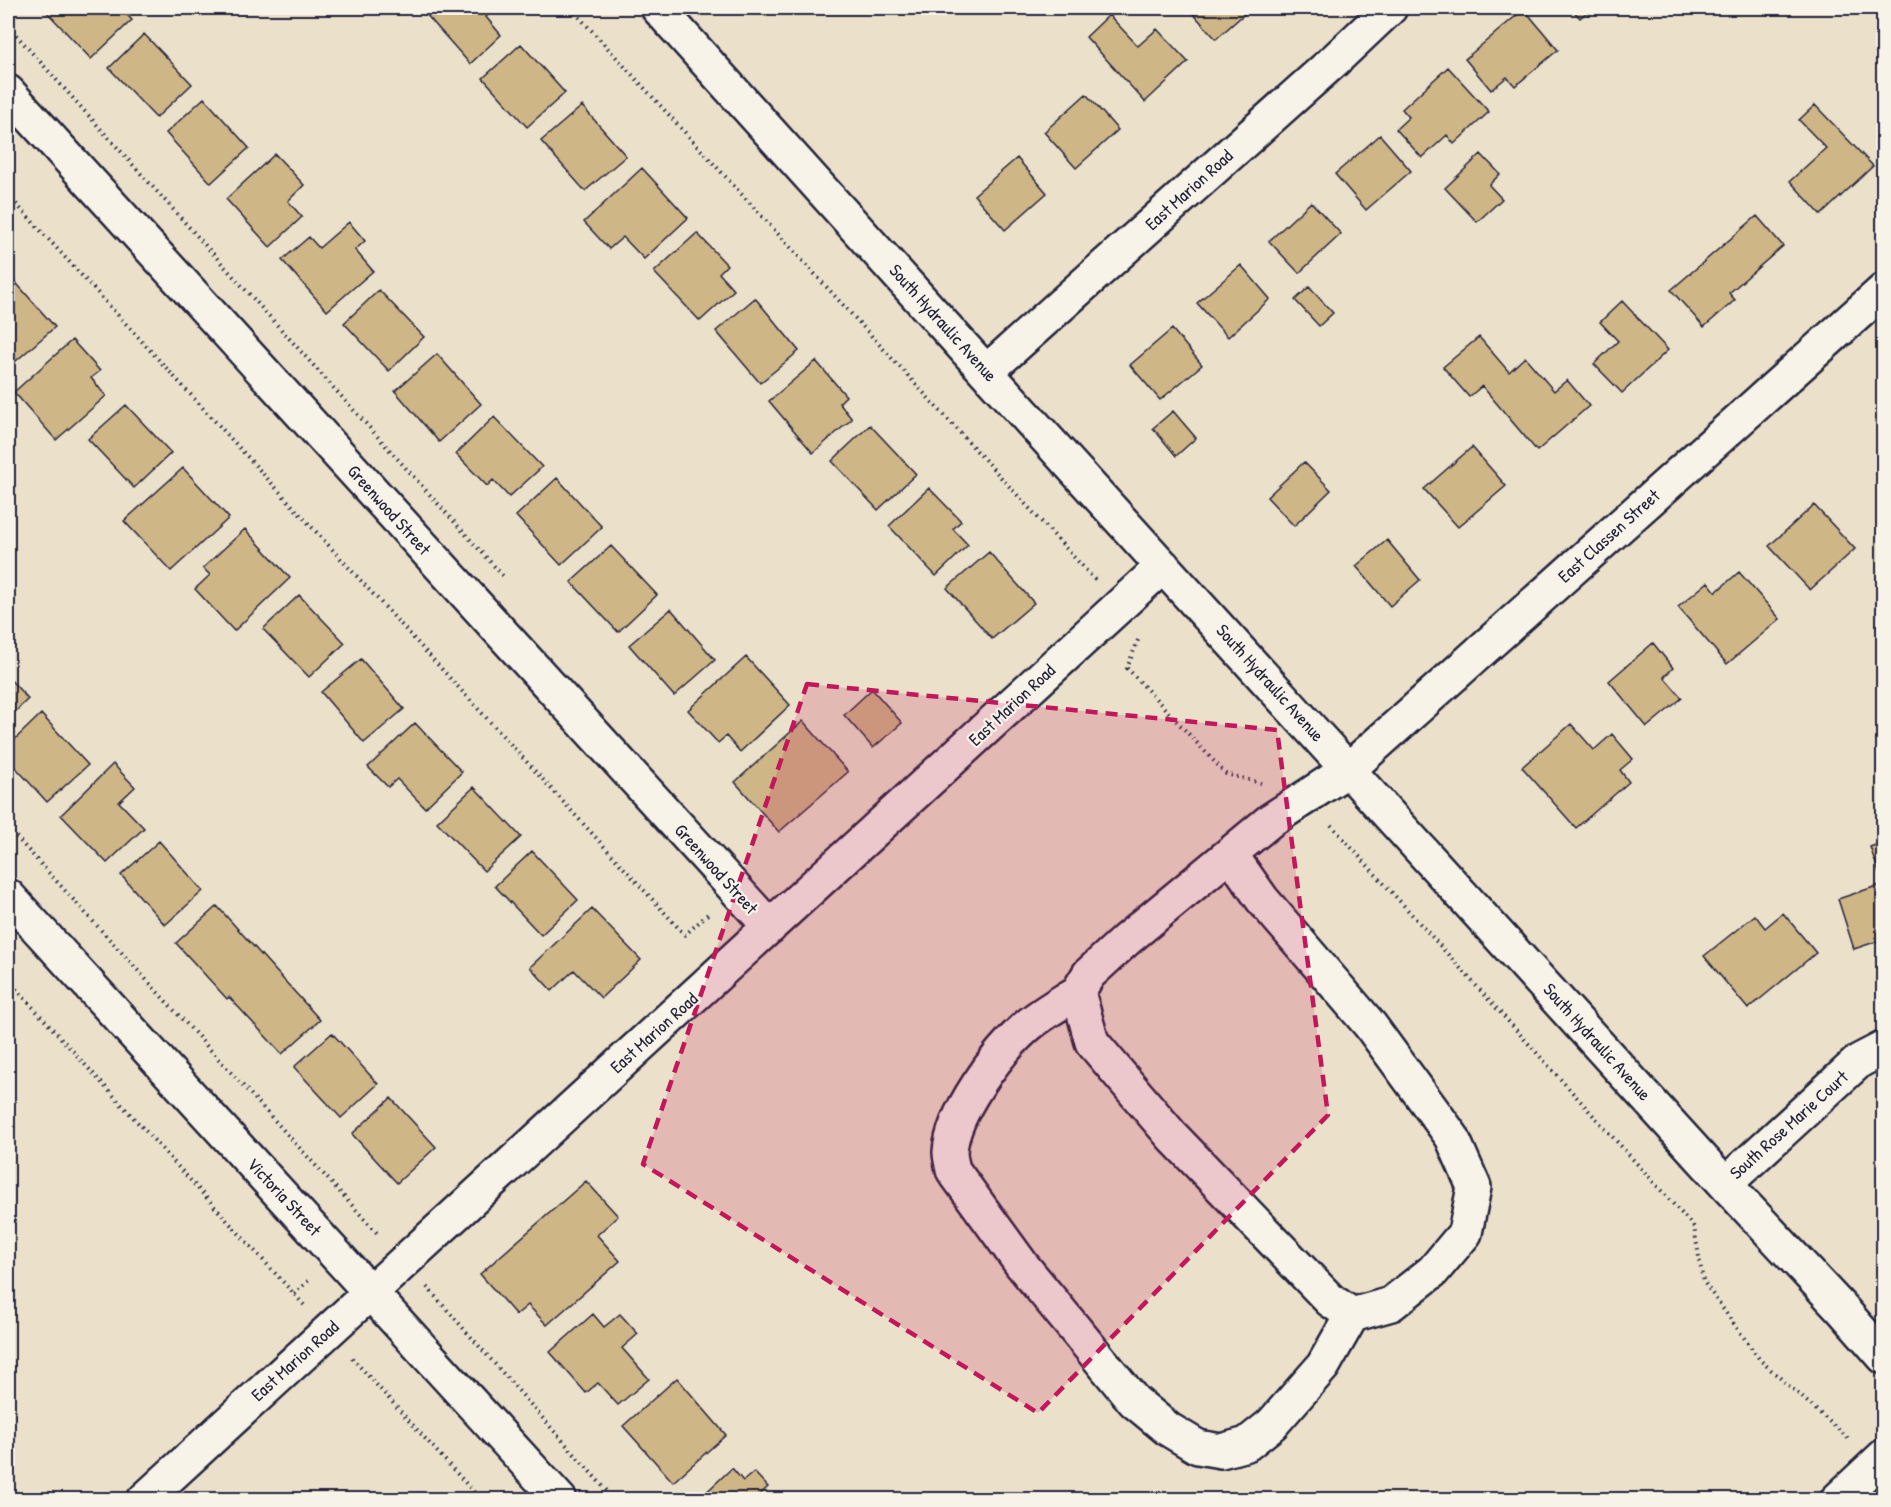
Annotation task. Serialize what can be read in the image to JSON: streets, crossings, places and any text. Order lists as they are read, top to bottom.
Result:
{
  "streets": {
    "street": [
      "East Marion Road",
      "South Hydraulic Avenue",
      "Greenwood Street",
      "East Classen Street",
      "South Rose Marie Court",
      "Victoria Street"
    ]
  },
  "crossings": [
    ["East Marion Road", "South Hydraulic Avenue"],
    ["East Marion Road", "Greenwood Street"],
    ["East Marion Road", "Victoria Street"],
    ["South Hydraulic Avenue", "East Classen Street"],
    ["South Hydraulic Avenue", "South Rose Marie Court"]
  ]
}
